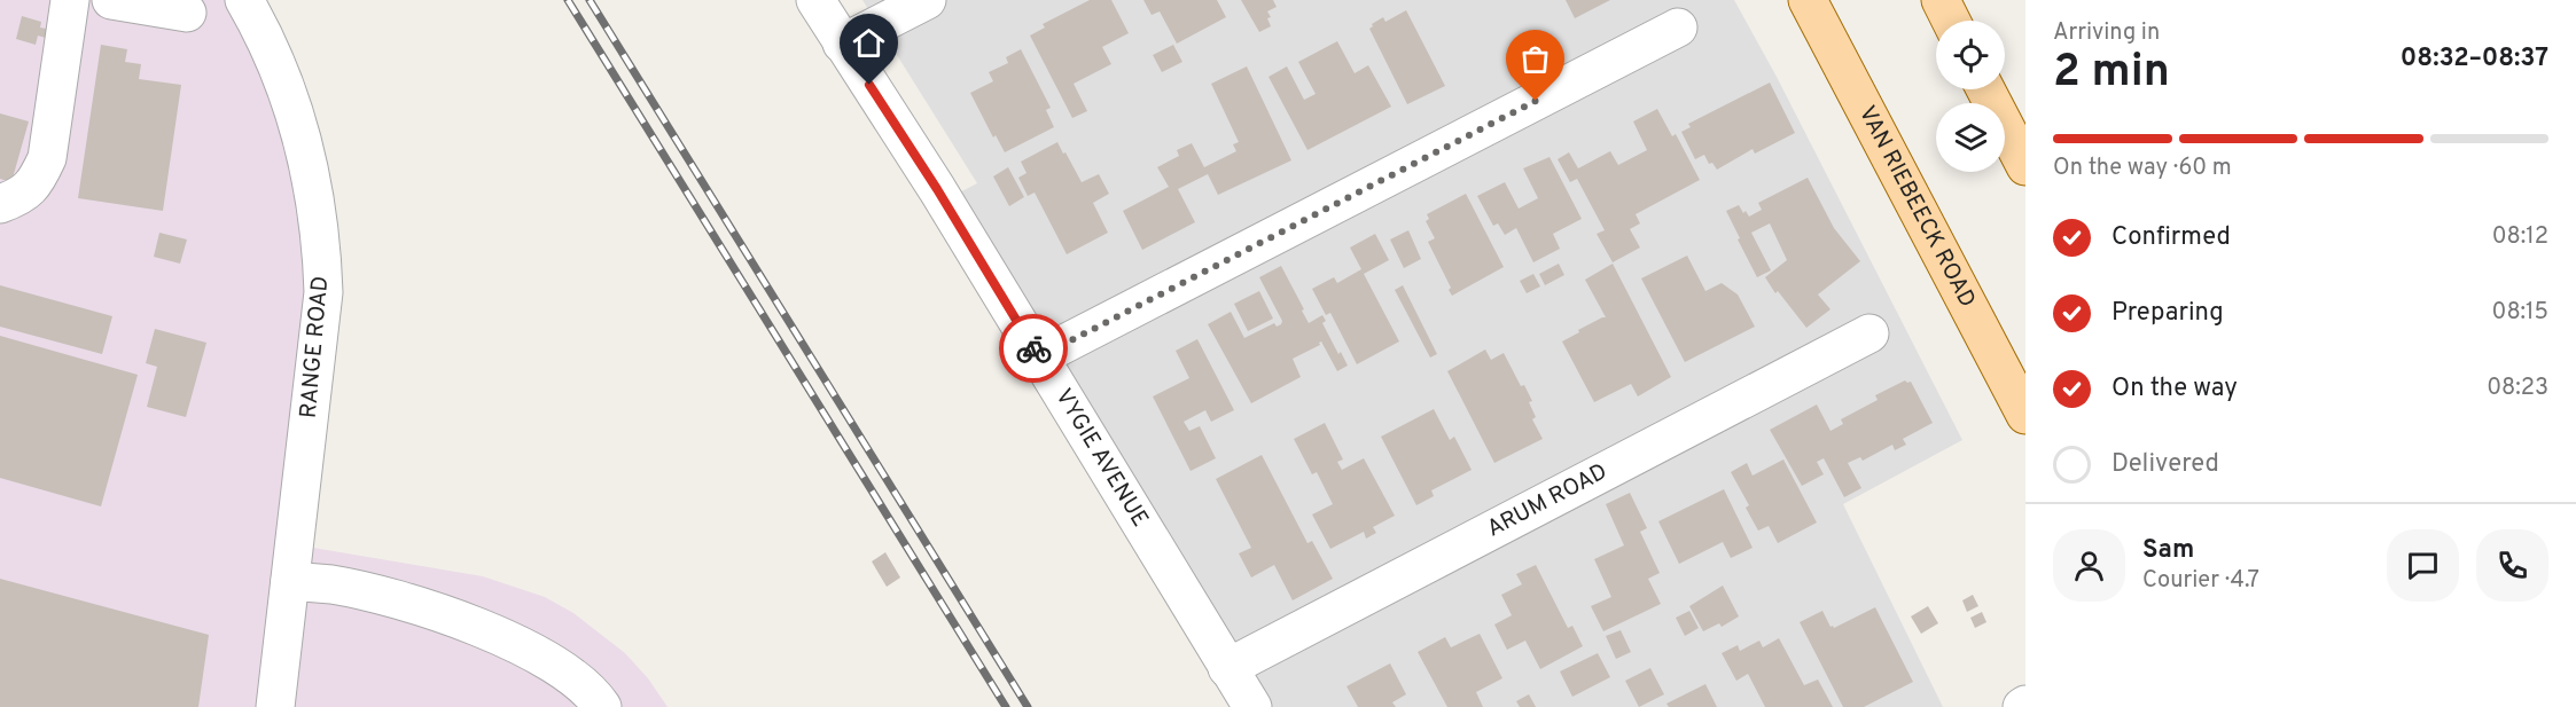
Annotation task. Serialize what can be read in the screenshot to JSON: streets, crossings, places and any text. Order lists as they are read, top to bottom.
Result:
{
  "streets": {
    "main road": ["VAN RIEBEECK ROAD"],
    "street": ["RANGE ROAD", "VYGIE AVENUE", "ARUM ROAD"]
  },
  "crossings": [
    ["VYGIE AVENUE", "ARUM ROAD"]
  ],
  "page": {
    "heading": ["2 min", "Arriving in", "08:32–08:37"],
    "panel": ["Sam", "Courier · 4.7"],
    "bar": "On the way · 60 m",
    "list": [
      ["Confirmed", "08:12"],
      ["Preparing", "08:15"],
      ["On the way", "08:23"],
      "Delivered"
    ]
  }
}
